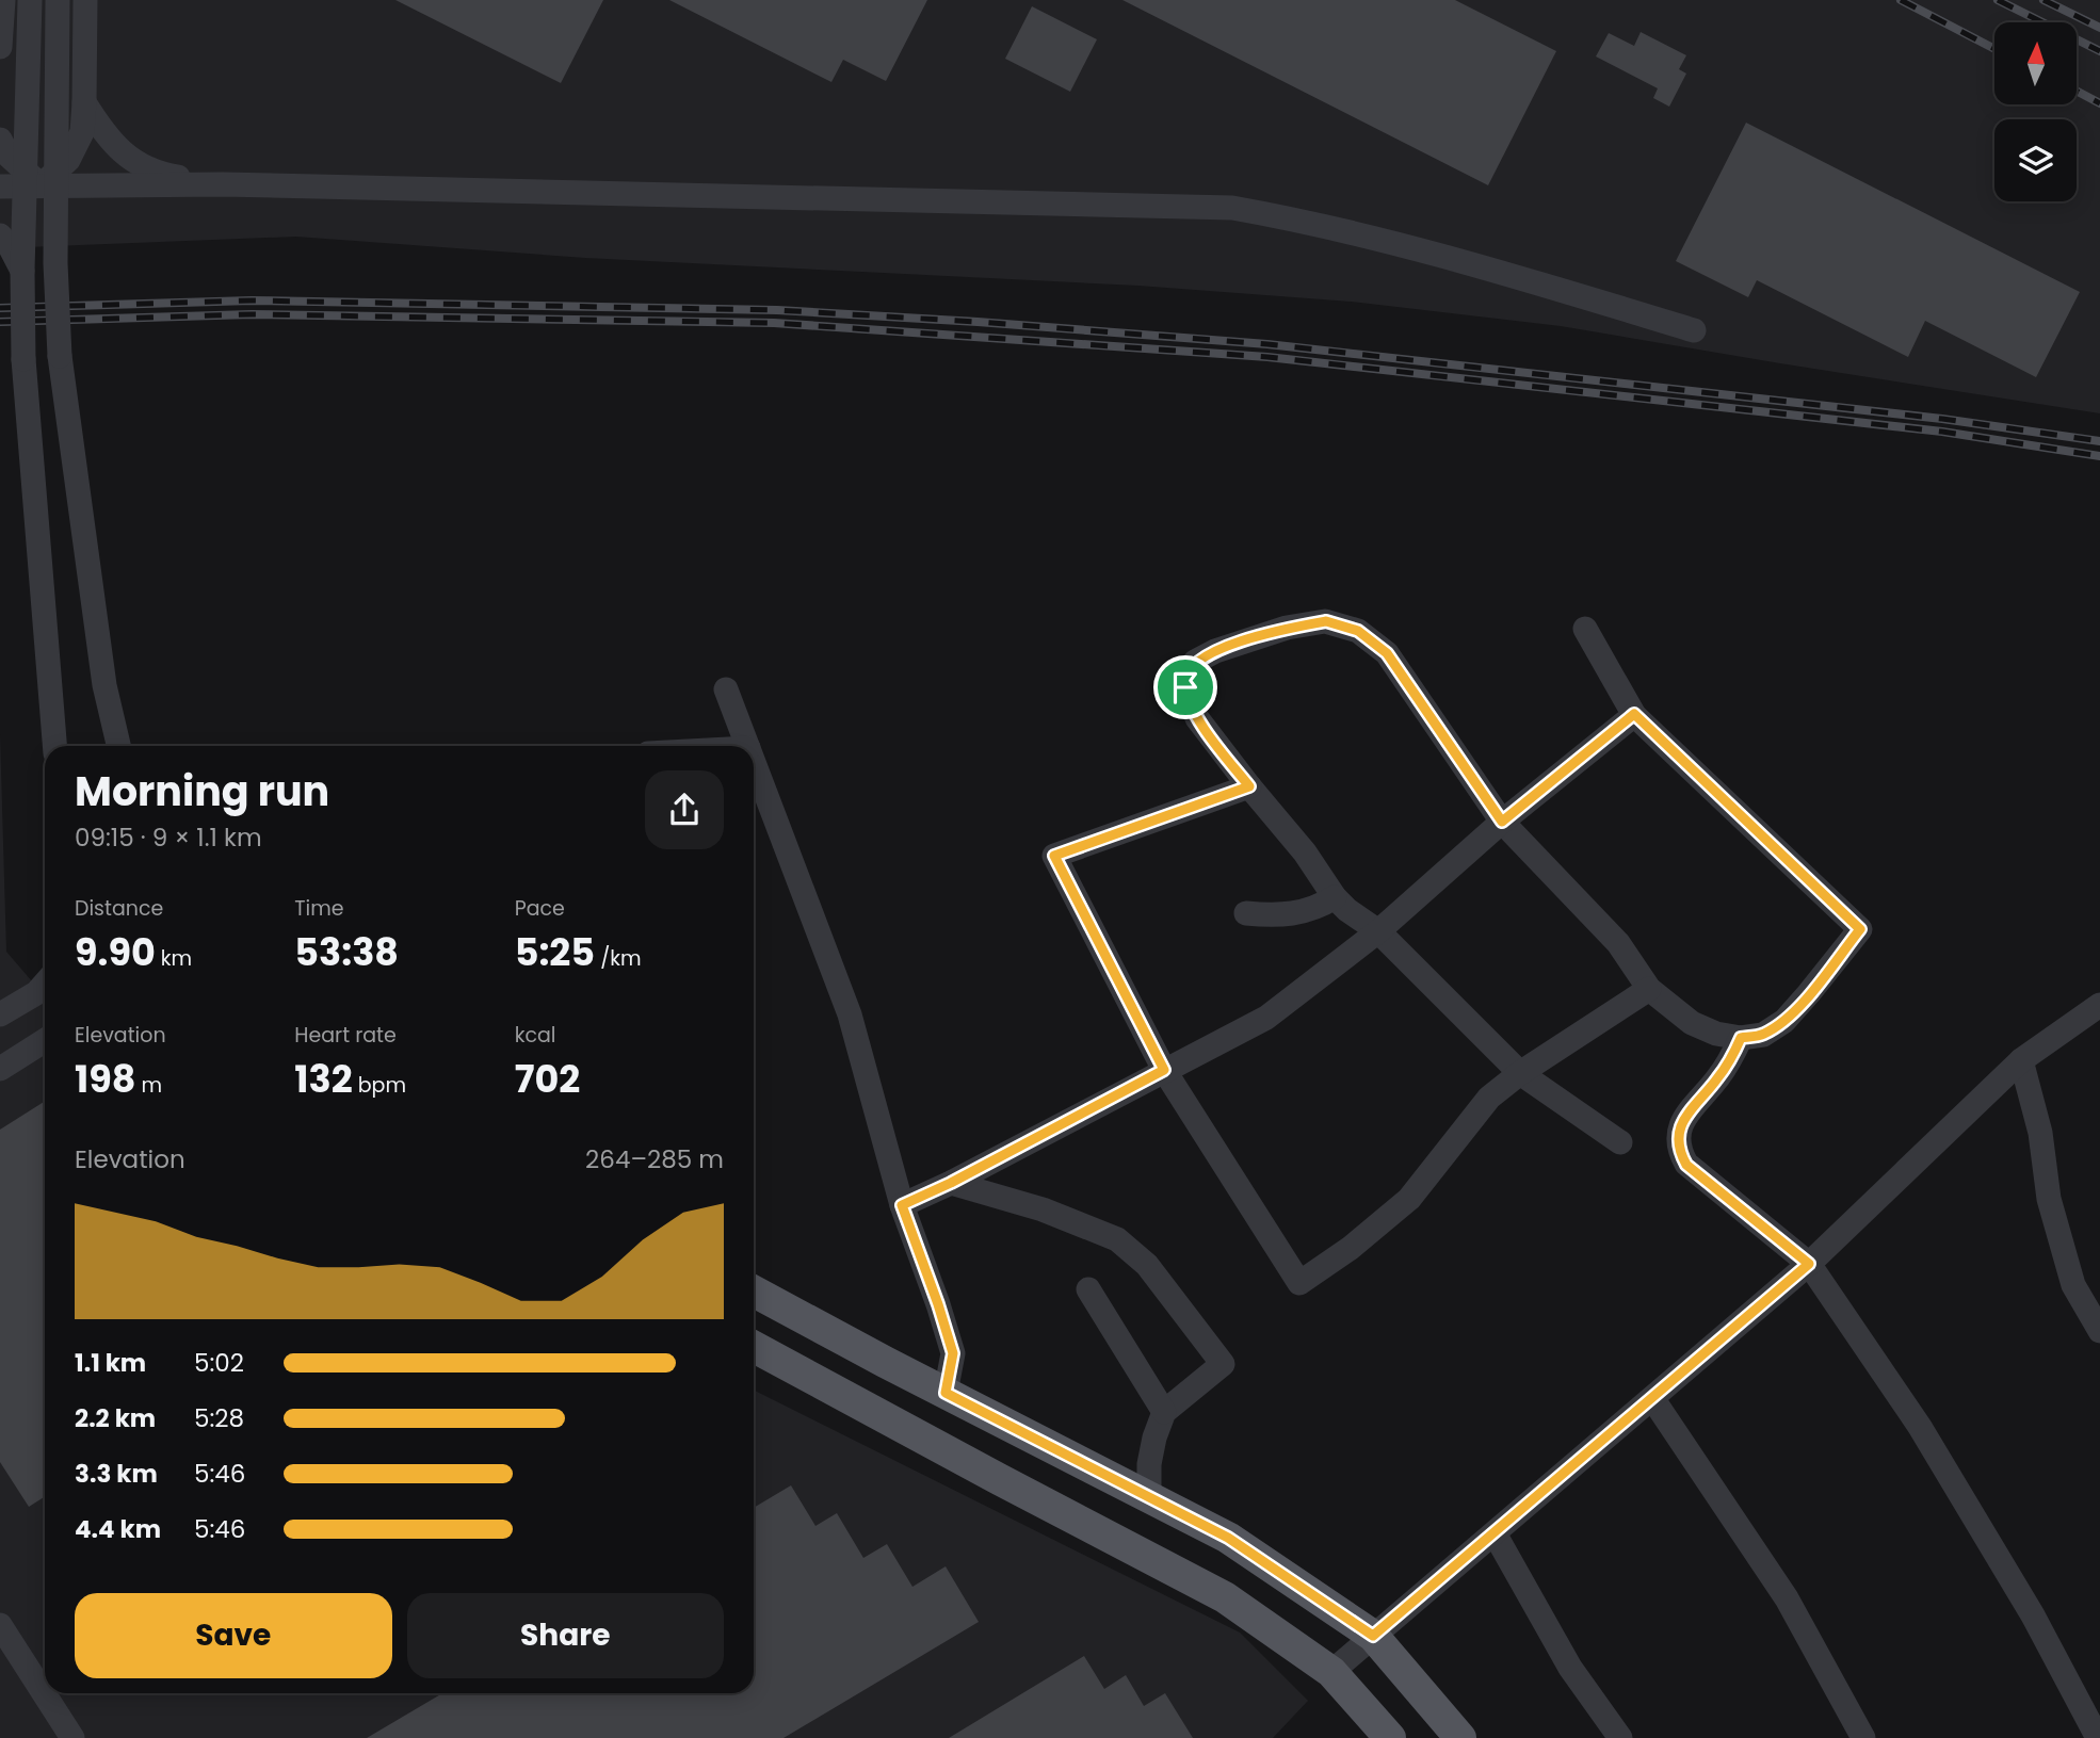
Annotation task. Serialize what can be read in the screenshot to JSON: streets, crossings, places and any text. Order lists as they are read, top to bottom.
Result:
{
  "north": "top",
  "page": {
    "heading": ["Morning run", "09:15 · 9 × 1.1 km"],
    "stats": [
      ["Distance", "9.90 km"],
      ["Time", "53:38"],
      ["Pace", "5:25 /km"],
      ["Elevation", "198 m"],
      ["Heart rate", "132 bpm"],
      ["kcal", "702"]
    ],
    "chart": ["Elevation", "264–285 m"],
    "list": [
      {
        "name": "1.1 km",
        "note": "5:02"
      },
      {
        "name": "2.2 km",
        "note": "5:28"
      },
      {
        "name": "3.3 km",
        "note": "5:46"
      },
      {
        "name": "4.4 km",
        "note": "5:46"
      }
    ],
    "buttons": ["Save", "Share"]
  }
}
